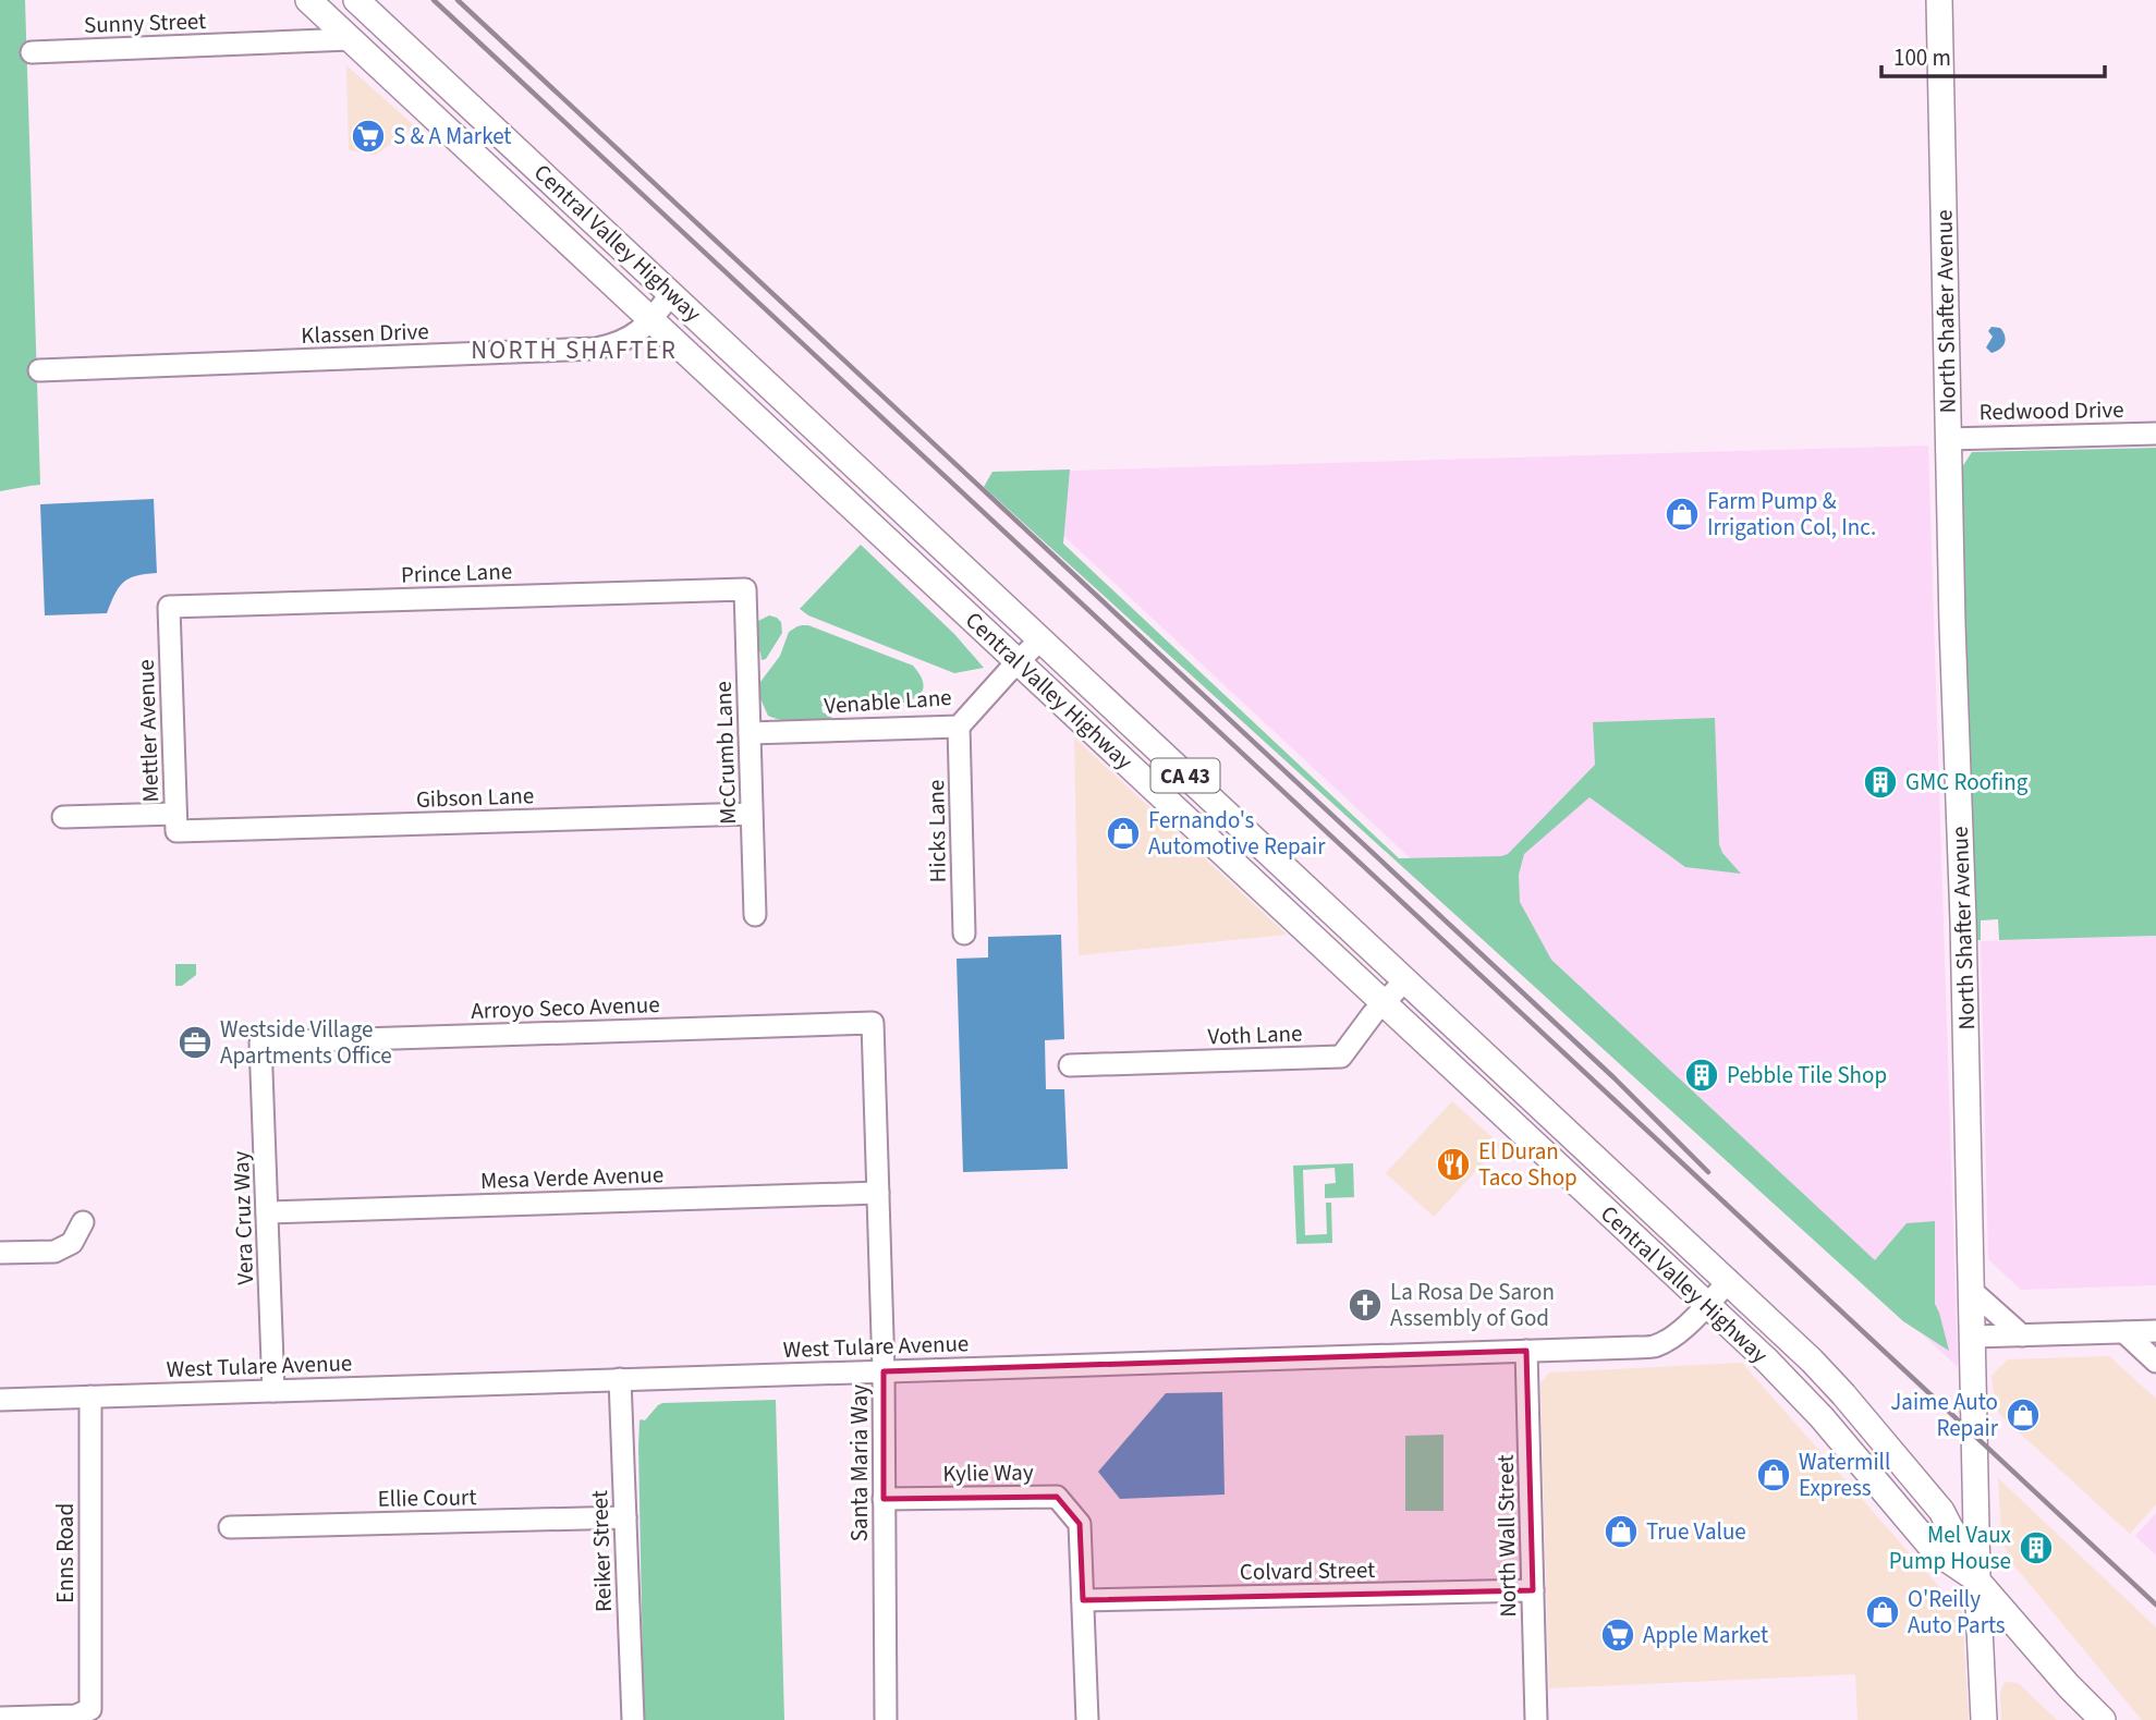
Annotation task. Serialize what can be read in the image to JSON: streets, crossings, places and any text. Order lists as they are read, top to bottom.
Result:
{
  "streets": {
    "main road": ["Central Valley Highway", "North Shafter Avenue", "CA 43"],
    "street": [
      "Sunny Street",
      "Klassen Drive",
      "Redwood Drive",
      "Prince Lane",
      "Venable Lane",
      "Mettler Avenue",
      "McCrumb Lane",
      "Gibson Lane",
      "Hicks Lane",
      "Arroyo Seco Avenue",
      "Voth Lane",
      "Mesa Verde Avenue",
      "Vera Cruz Way",
      "West Tulare Avenue",
      "Santa Maria Way",
      "Kylie Way",
      "Ellie Court",
      "North Wall Street",
      "Reiker Street",
      "Enns Road",
      "Colvard Street"
    ]
  },
  "crossings": [
    ["Sunny Street", "Central Valley Highway"],
    ["Central Valley Highway", "North Shafter Avenue"],
    ["Central Valley Highway", "Klassen Drive"],
    ["Central Valley Highway", "Venable Lane"],
    ["Central Valley Highway", "Voth Lane"],
    ["Central Valley Highway", "West Tulare Avenue"],
    ["North Shafter Avenue", "Redwood Drive"],
    ["Prince Lane", "Mettler Avenue"],
    ["Prince Lane", "McCrumb Lane"],
    ["Venable Lane", "McCrumb Lane"],
    ["Venable Lane", "Hicks Lane"],
    ["Mettler Avenue", "Gibson Lane"],
    ["McCrumb Lane", "Gibson Lane"],
    ["Arroyo Seco Avenue", "Vera Cruz Way"],
    ["Arroyo Seco Avenue", "Santa Maria Way"],
    ["Mesa Verde Avenue", "Vera Cruz Way"],
    ["Mesa Verde Avenue", "Santa Maria Way"],
    ["Vera Cruz Way", "West Tulare Avenue"],
    ["West Tulare Avenue", "Santa Maria Way"],
    ["West Tulare Avenue", "North Wall Street"],
    ["West Tulare Avenue", "Reiker Street"],
    ["West Tulare Avenue", "Enns Road"],
    ["Santa Maria Way", "Kylie Way"],
    ["Kylie Way", "Colvard Street"],
    ["Ellie Court", "Reiker Street"],
    ["North Wall Street", "Colvard Street"]
  ],
  "districts": ["NORTH SHAFTER"],
  "places": {
    "supermarket": ["S & A Market", "Apple Market"],
    "shop": [
      "Farm Pump & Irrigation Col, Inc.",
      "Fernando's Automotive Repair",
      "Jaime Auto Repair",
      "Watermill Express",
      "True Value",
      "O'Reilly Auto Parts"
    ],
    "building": ["GMC Roofing", "Pebble Tile Shop", "Mel Vaux Pump House"],
    "office": ["Westside Village Apartments Office"],
    "restaurant": ["El Duran Taco Shop"],
    "church": ["La Rosa De Saron Assembly of God"]
  },
  "scale_bar": "100 m"
}
